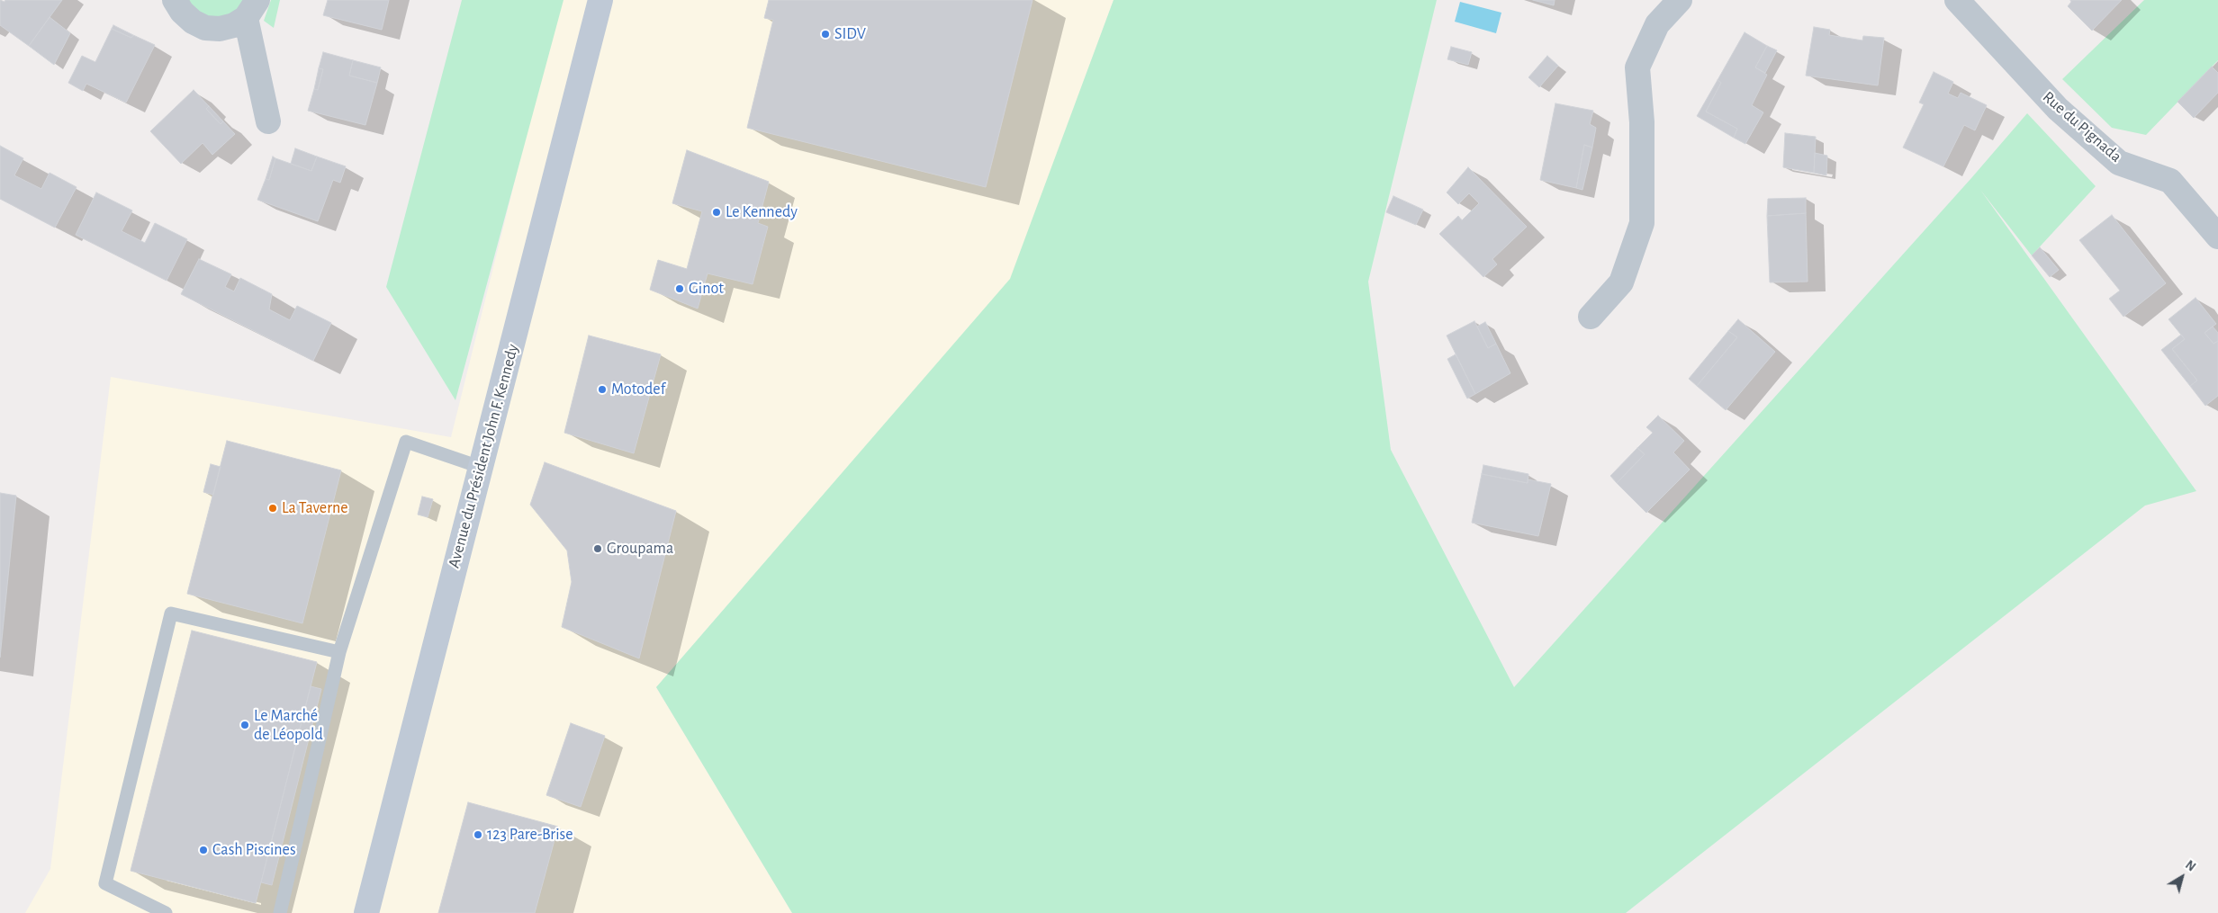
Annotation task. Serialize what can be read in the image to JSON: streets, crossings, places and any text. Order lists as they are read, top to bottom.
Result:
{
  "streets": {
    "main road": ["Avenue du Président John F. Kennedy"],
    "street": ["Rue du Pignada"]
  },
  "places": [
    "SIDV",
    "Le Kennedy",
    "Ginot",
    "Motodef",
    "La Taverne",
    "Groupama",
    "Le Marché de Léopold",
    "123 Pare-Brise",
    "Cash Piscines"
  ],
  "north": "top right"
}
